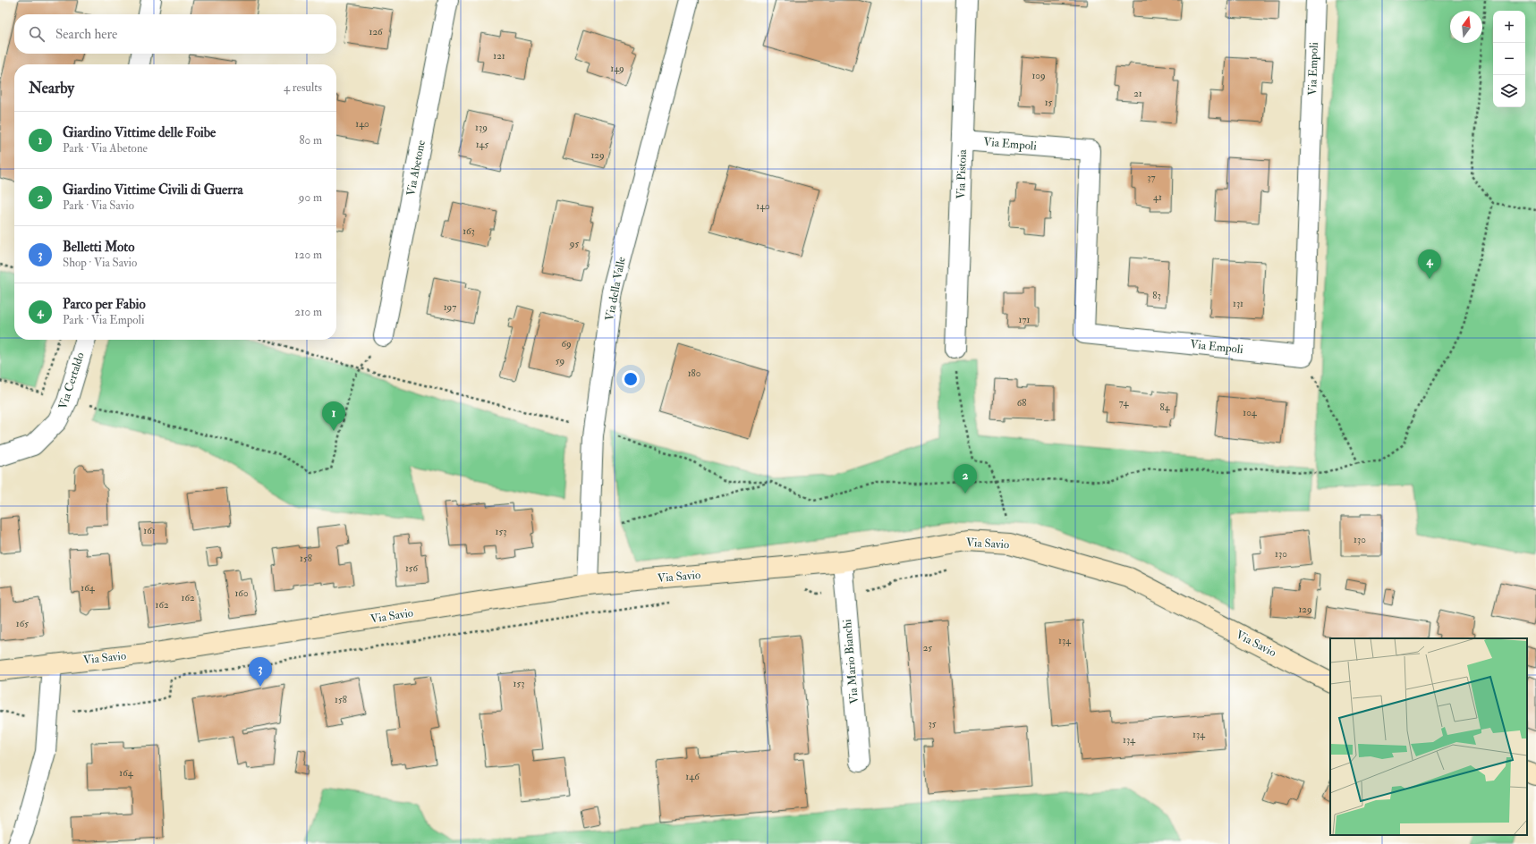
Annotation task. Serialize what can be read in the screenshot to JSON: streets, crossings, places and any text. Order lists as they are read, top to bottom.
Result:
{
  "streets": {
    "street": [
      "Via Empoli",
      "Via Abetone",
      "Via Pistoia",
      "Via della Valle",
      "Via Certaldo",
      "Via Savio",
      "Via Mario Bianchi"
    ]
  },
  "crossings": [
    ["Via Empoli", "Via Pistoia"],
    ["Via della Valle", "Via Savio"],
    ["Via Savio", "Via Mario Bianchi"]
  ],
  "house_numbers": [
    "126",
    "121",
    "149",
    "109",
    "21",
    "15",
    "140",
    "139",
    "145",
    "129",
    "37",
    "41",
    "140",
    "163",
    "95",
    "83",
    "131",
    "197",
    "171",
    "69",
    "59",
    "180",
    "68",
    "74",
    "84",
    "104",
    "161",
    "153",
    "130",
    "130",
    "158",
    "156",
    "164",
    "160",
    "162",
    "162",
    "129",
    "165",
    "134",
    "25",
    "153",
    "158",
    "35",
    "134",
    "134",
    "164",
    "146"
  ],
  "north": "top",
  "page": {
    "map_buttons": ["+", "−"],
    "search": "Search here",
    "heading": ["Nearby", "4 results"],
    "list": [
      {
        "mark": "1",
        "name": "Giardino Vittime delle Foibe",
        "note": "Park · Via Abetone",
        "value": "80 m"
      },
      {
        "mark": "2",
        "name": "Giardino Vittime Civili di Guerra",
        "note": "Park · Via Savio",
        "value": "90 m"
      },
      {
        "mark": "3",
        "name": "Belletti Moto",
        "note": "Shop · Via Savio",
        "value": "120 m"
      },
      {
        "mark": "4",
        "name": "Parco per Fabio",
        "note": "Park · Via Empoli",
        "value": "210 m"
      }
    ],
    "pins": [
      "4",
      "1",
      "2",
      "3"
    ]
  }
}
